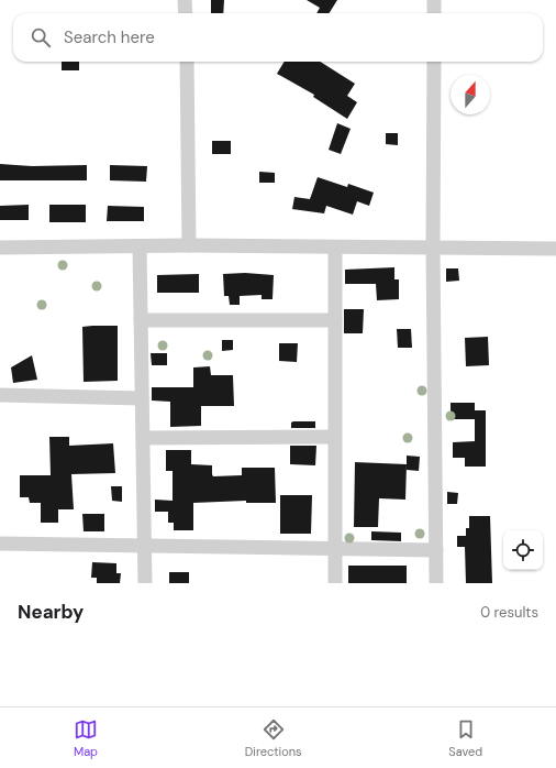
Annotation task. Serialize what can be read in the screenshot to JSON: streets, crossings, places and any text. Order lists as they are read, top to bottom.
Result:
{
  "north": "top",
  "page": {
    "search": "Search here",
    "heading": ["Nearby", "0 results"],
    "nav": ["Map", "Directions", "Saved"]
  }
}
